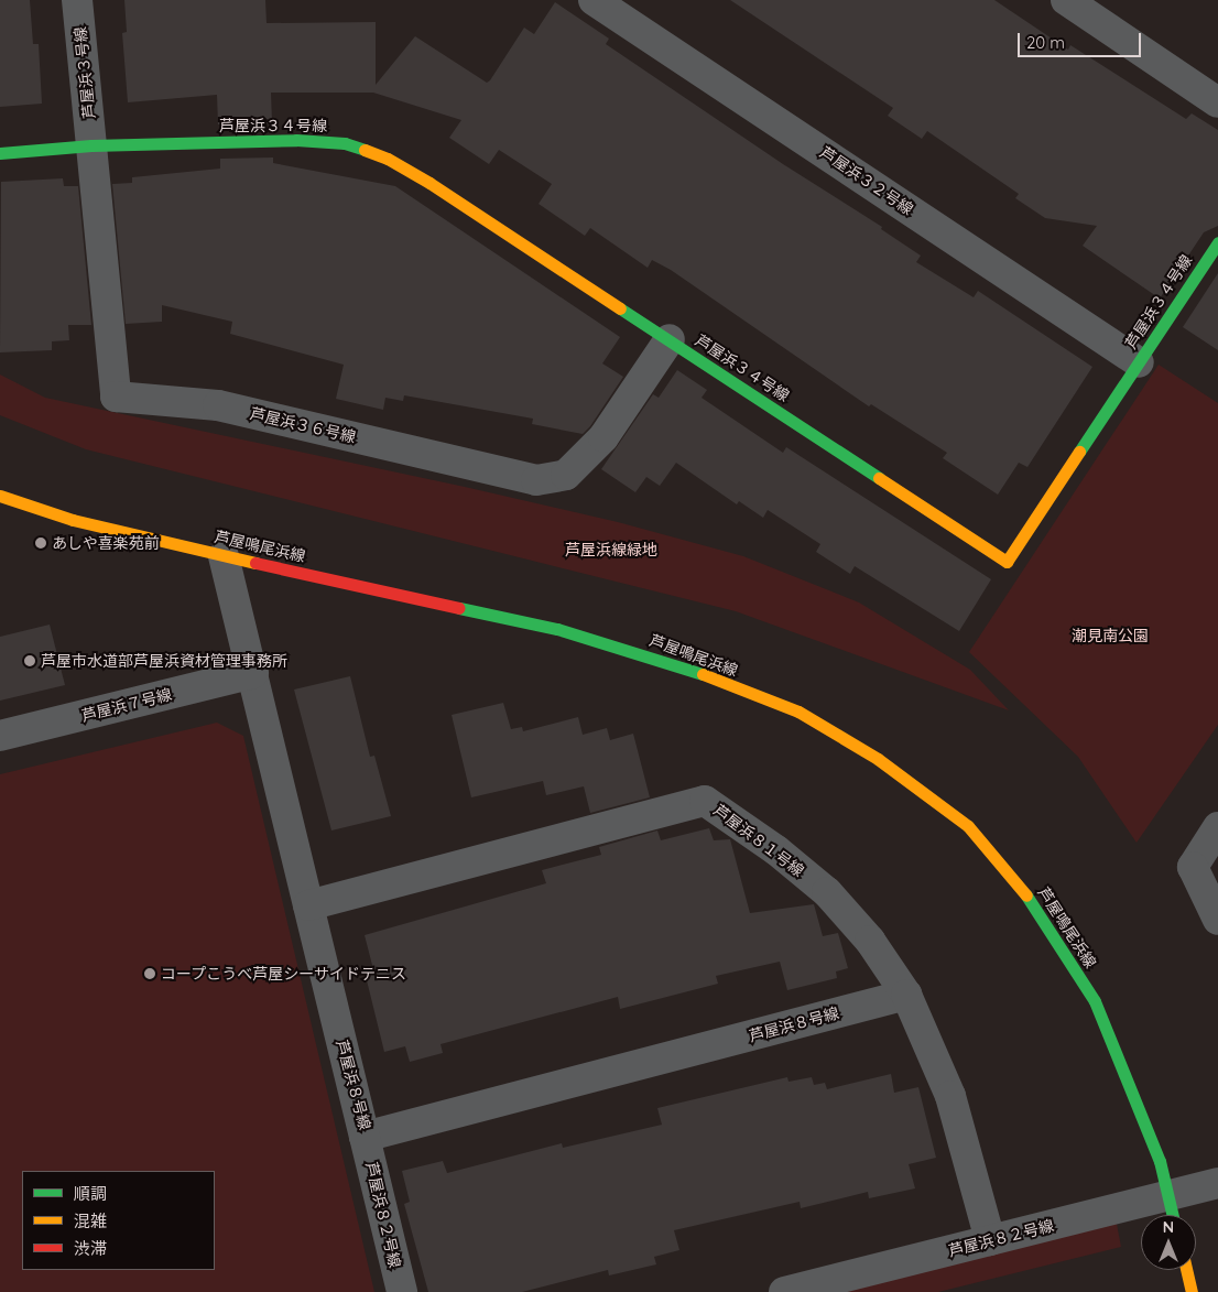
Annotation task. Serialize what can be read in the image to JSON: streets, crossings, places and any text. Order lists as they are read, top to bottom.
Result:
{
  "streets": {
    "main road": ["芦屋浜３４号線", "芦屋鳴尾浜線"],
    "street": [
      "芦屋浜３号線",
      "芦屋浜３２号線",
      "芦屋浜３６号線",
      "芦屋浜７号線",
      "芦屋浜８１号線",
      "芦屋浜８号線",
      "芦屋浜８２号線"
    ]
  },
  "crossings": [
    ["芦屋浜３号線", "芦屋浜３４号線"],
    ["芦屋浜３号線", "芦屋浜３６号線"],
    ["芦屋浜３４号線", "芦屋浜３２号線"],
    ["芦屋浜３４号線", "芦屋浜３６号線"],
    ["芦屋鳴尾浜線", "芦屋浜８号線"],
    ["芦屋浜７号線", "芦屋浜８号線"],
    ["芦屋浜８１号線", "芦屋浜８号線"],
    ["芦屋浜８１号線", "芦屋浜８２号線"],
    ["芦屋浜８号線", "芦屋浜８２号線"]
  ],
  "parks": ["芦屋浜線緑地", "潮見南公園"],
  "places": ["あしや喜楽苑前", "芦屋市水道部芦屋浜資材管理事務所", "コープこうべ芦屋シーサイドテニス"],
  "legend": ["順調", "混雑", "渋滞"],
  "scale_bar": "20 m",
  "north": "top"
}
